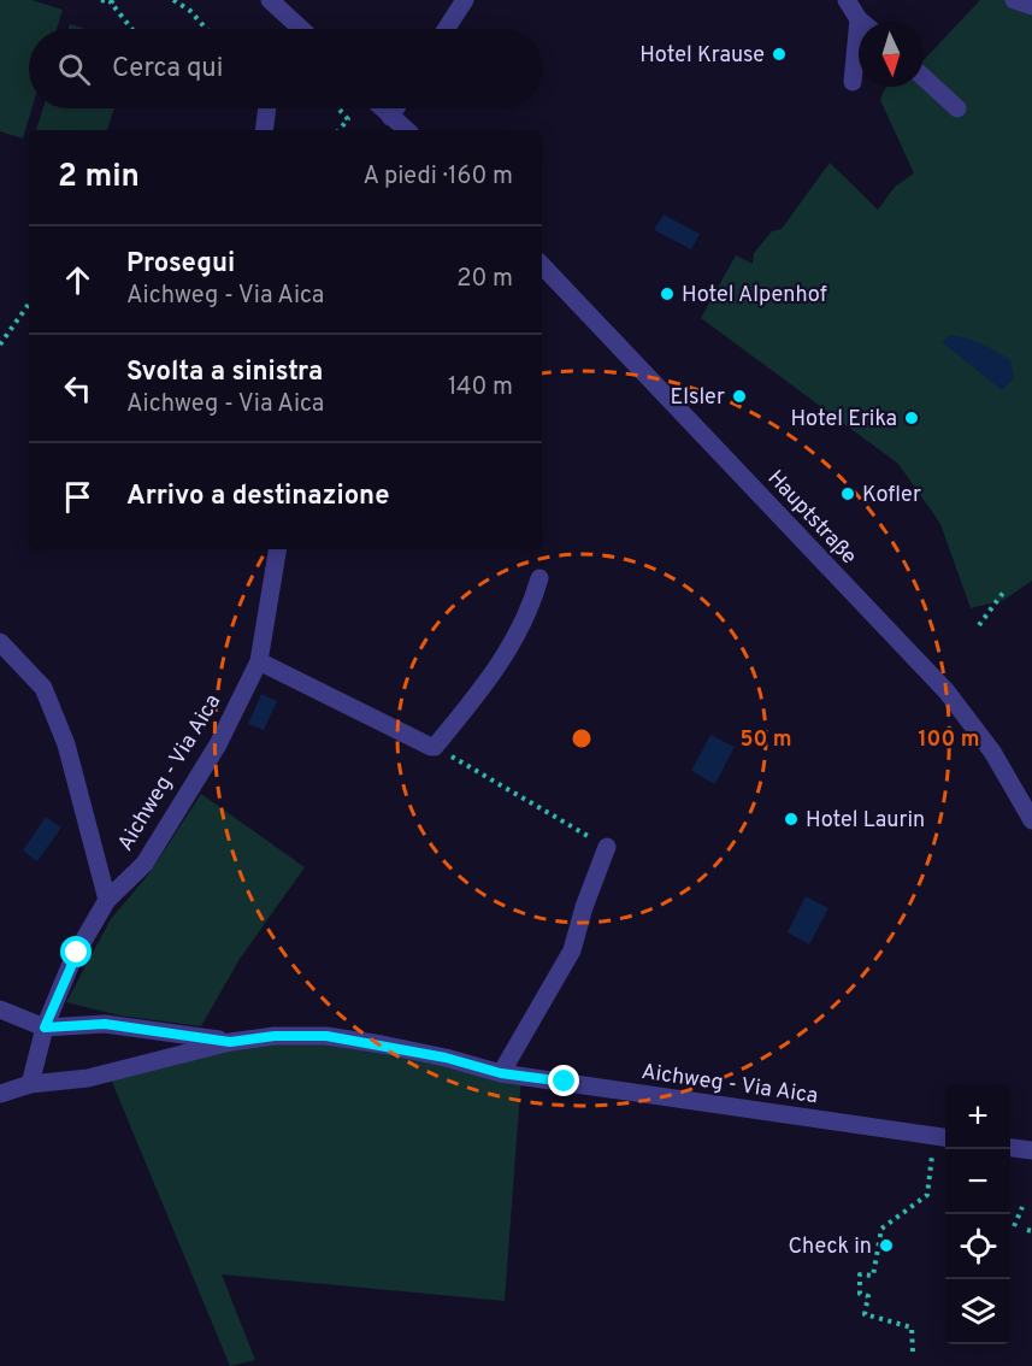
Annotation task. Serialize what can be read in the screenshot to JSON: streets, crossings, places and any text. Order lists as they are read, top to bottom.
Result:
{
  "streets": {
    "street": ["Hauptstraße", "Aichweg - Via Aica"]
  },
  "places": [
    "Hotel Krause",
    "Hotel Alpenhof",
    "Elsler",
    "Hotel Erika",
    "Kofler",
    "Hotel Laurin",
    "Check in"
  ],
  "north": "bottom",
  "page": {
    "search": "Cerca qui",
    "heading": ["2 min", "A piedi · 160 m"],
    "list": [
      ["Prosegui", "Aichweg - Via Aica", "20 m"],
      ["Svolta a sinistra", "Aichweg - Via Aica", "140 m"],
      "Arrivo a destinazione"
    ],
    "map_buttons": ["+", "−"]
  },
  "rings": ["50 m", "100 m"]
}
